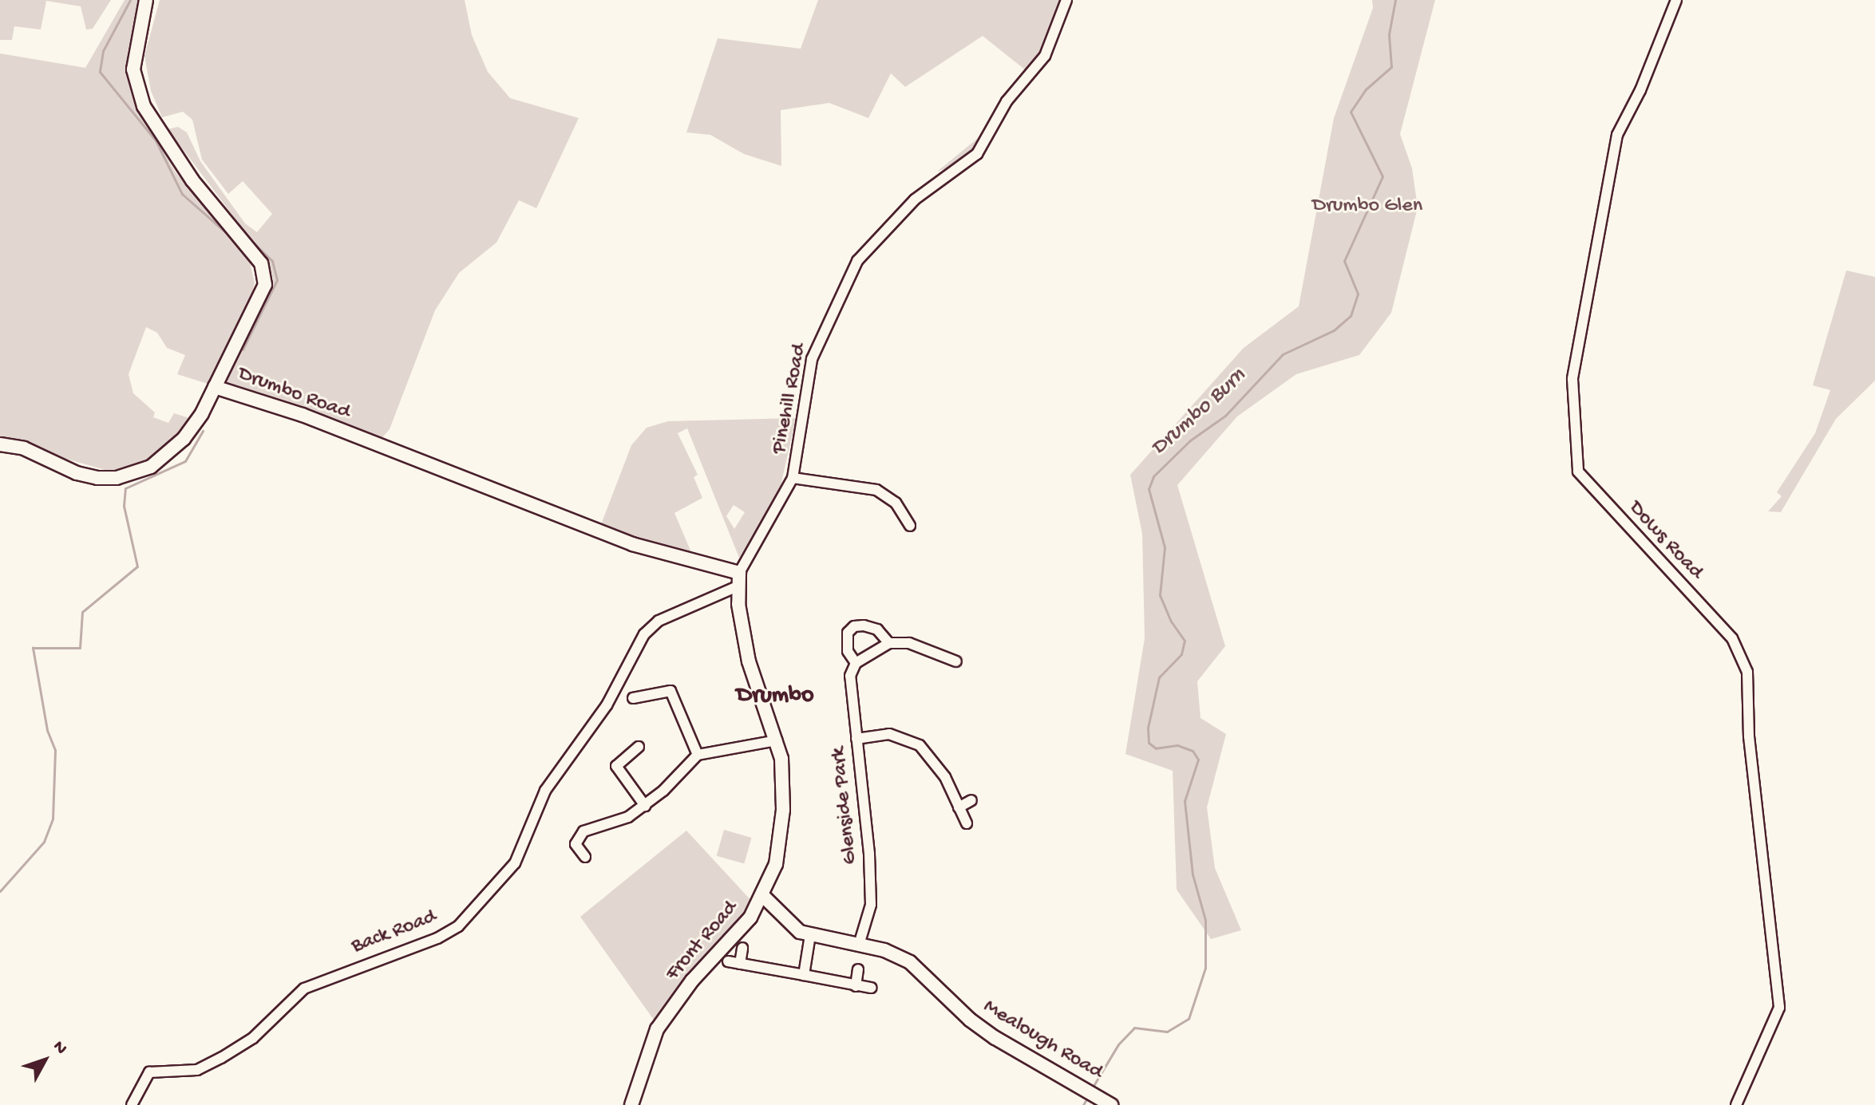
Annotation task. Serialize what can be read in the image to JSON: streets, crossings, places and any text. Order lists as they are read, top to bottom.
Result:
{
  "streets": {
    "street": [
      "Drumbo Road",
      "Pinehill Road",
      "Dows Road",
      "Glenside Park",
      "Back Road",
      "Front Road",
      "Mealough Road"
    ]
  },
  "crossings": [
    ["Drumbo Road", "Pinehill Road"],
    ["Drumbo Road", "Back Road"],
    ["Drumbo Road", "Front Road"],
    ["Pinehill Road", "Back Road"],
    ["Pinehill Road", "Front Road"],
    ["Glenside Park", "Mealough Road"],
    ["Back Road", "Front Road"],
    ["Front Road", "Mealough Road"]
  ],
  "districts": ["Drumbo"],
  "water": ["Drumbo Burn"],
  "parks": ["Drumbo Glen"],
  "north": "top right"
}
